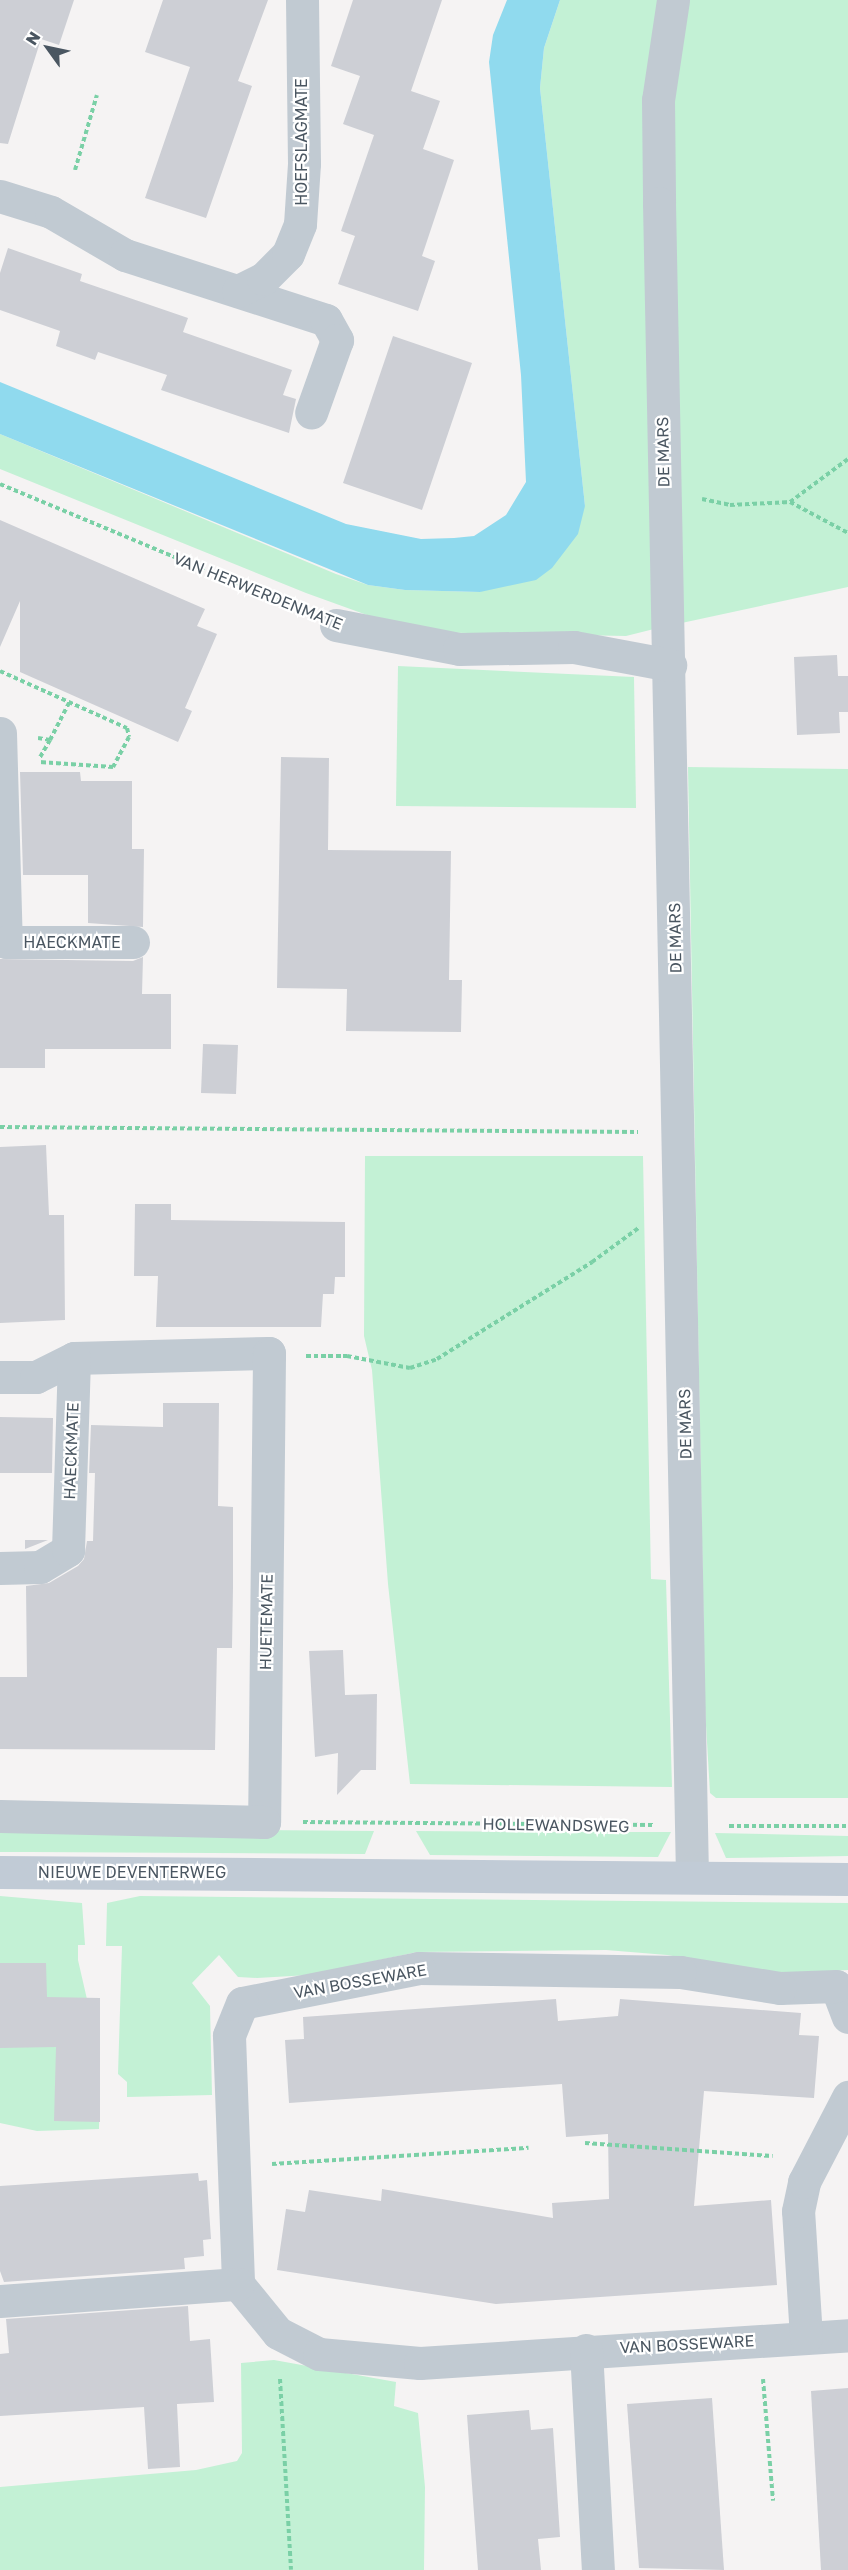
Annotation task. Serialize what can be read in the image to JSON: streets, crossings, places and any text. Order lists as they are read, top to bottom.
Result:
{
  "streets": {
    "main road": ["NIEUWE DEVENTERWEG"],
    "street": [
      "HOEFSLAGMATE",
      "DE MARS",
      "VAN HERWERDENMATE",
      "HAECKMATE",
      "HUETEMATE",
      "VAN BOSSEWARE"
    ],
    "path": ["HOLLEWANDSWEG"]
  },
  "crossings": [
    ["DE MARS", "VAN HERWERDENMATE"],
    ["DE MARS", "HOLLEWANDSWEG"],
    ["DE MARS", "NIEUWE DEVENTERWEG"],
    ["HUETEMATE", "HOLLEWANDSWEG"]
  ],
  "north": "top left"
}
